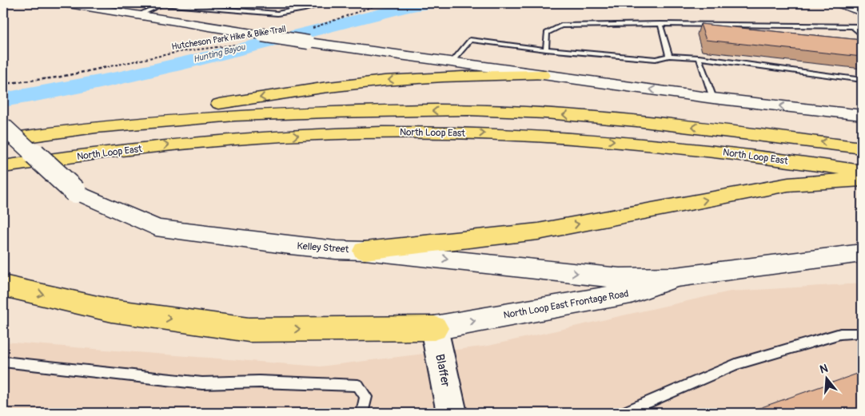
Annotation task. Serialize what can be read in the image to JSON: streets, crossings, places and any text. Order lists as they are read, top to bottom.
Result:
{
  "streets": {
    "highway": ["North Loop East"],
    "main road": ["Kelley Street", "North Loop East Frontage Road"],
    "street": ["Blaffer"],
    "path": ["Hutcheson Park Hike & Bike Trail"]
  },
  "crossings": [
    ["Kelley Street", "North Loop East Frontage Road"],
    ["North Loop East Frontage Road", "Blaffer"]
  ],
  "one_way": ["North Loop East Frontage Road"],
  "water": ["Hunting Bayou"],
  "north": "top"
}
